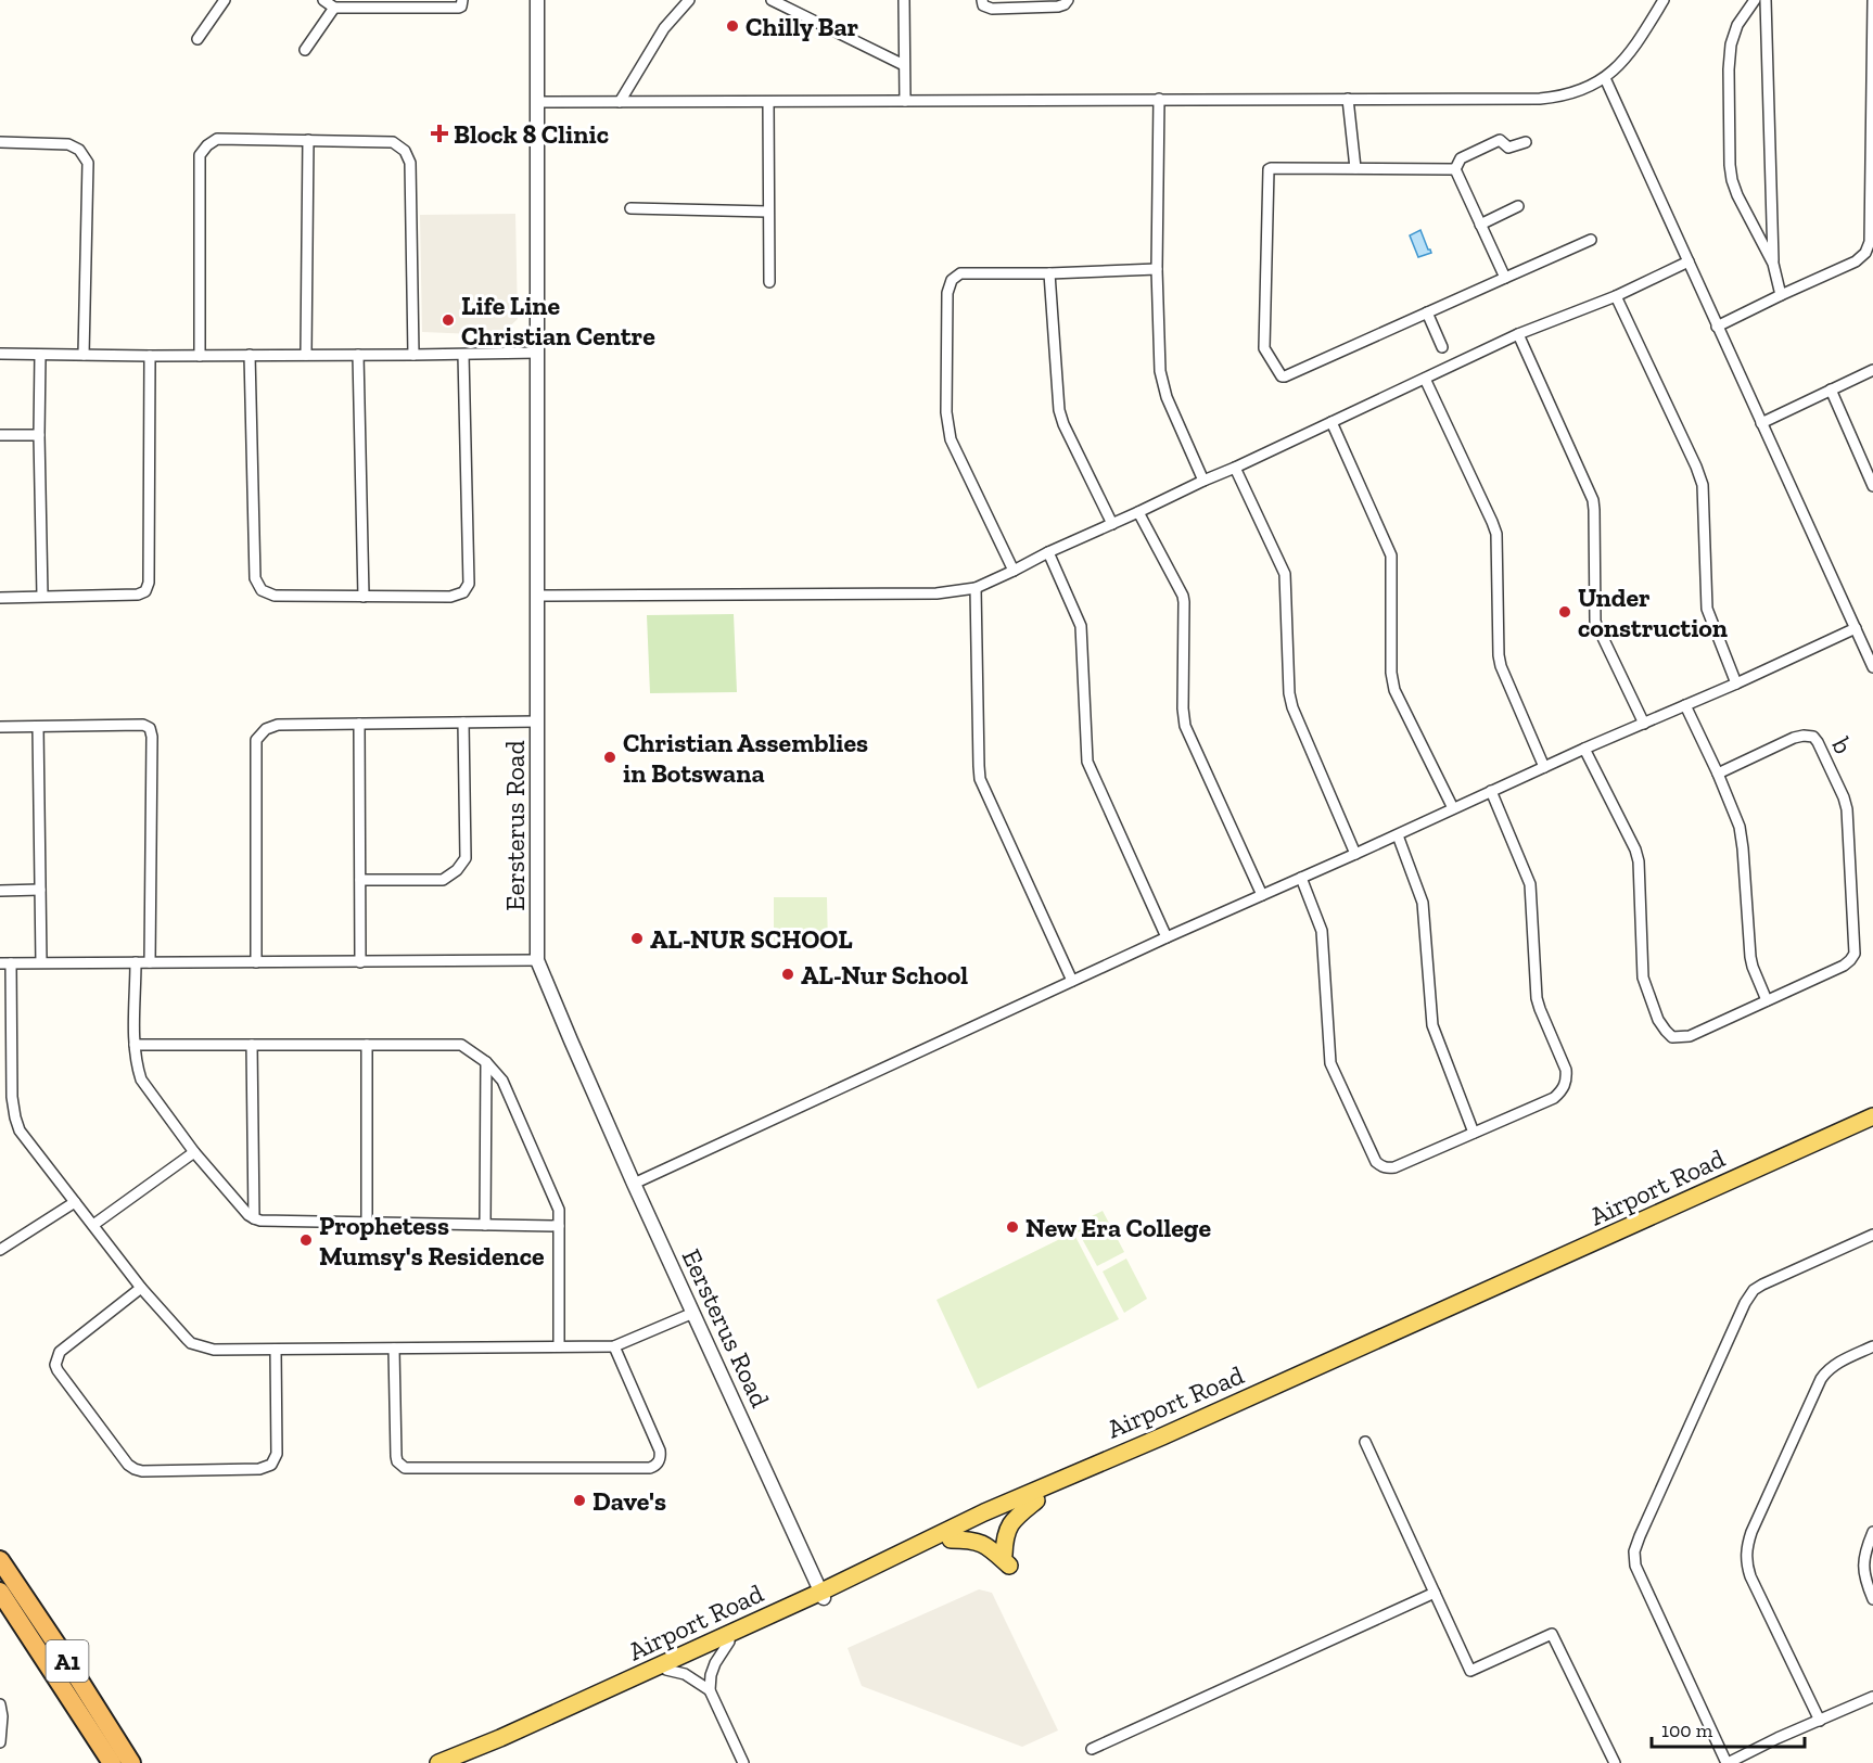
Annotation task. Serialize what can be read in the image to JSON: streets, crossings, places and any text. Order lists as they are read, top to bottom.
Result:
{
  "streets": {
    "highway": ["A1"],
    "main road": ["Airport Road"],
    "street": ["b", "Eersterus Road"]
  },
  "crossings": [
    ["Eersterus Road", "Airport Road"]
  ],
  "places": {
    "other": [
      "Chilly Bar",
      "Life Line Christian Centre",
      "Under construction",
      "Christian Assemblies in Botswana",
      "AL-NUR SCHOOL",
      "AL-Nur School",
      "New Era College",
      "Prophetess Mumsy's Residence",
      "Dave's"
    ],
    "health": ["Block 8 Clinic"]
  },
  "scale_bar": "100 m"
}
